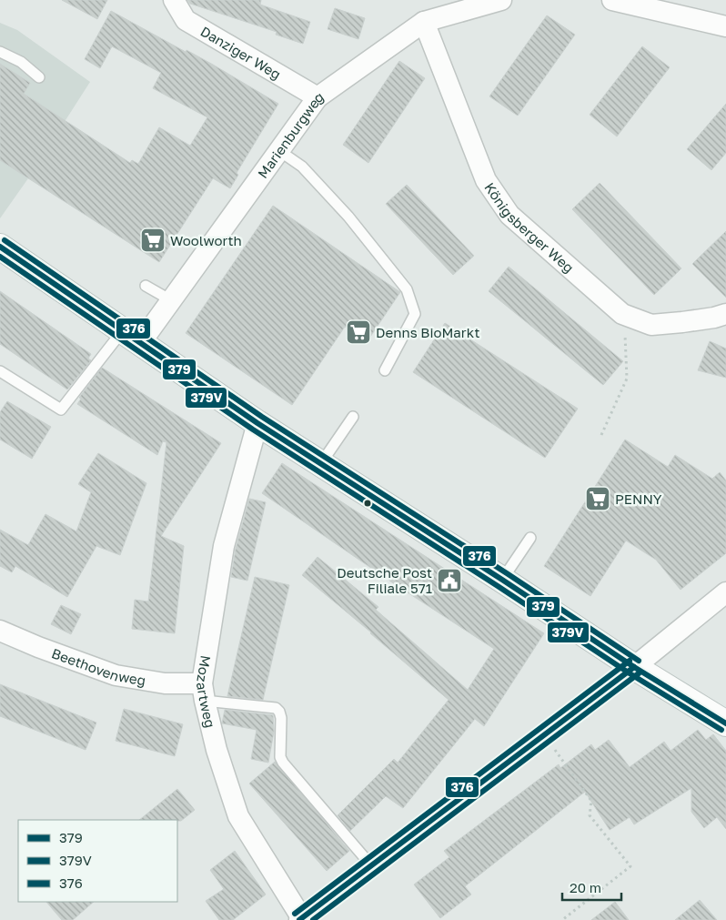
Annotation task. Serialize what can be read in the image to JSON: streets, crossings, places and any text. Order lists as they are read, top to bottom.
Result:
{
  "streets": {
    "street": [
      "Danziger Weg",
      "Marienburgweg",
      "Königsberger Weg",
      "Beethovenweg",
      "Mozartweg"
    ]
  },
  "crossings": [
    ["Danziger Weg", "Marienburgweg"],
    ["Marienburgweg", "Königsberger Weg"],
    ["Beethovenweg", "Mozartweg"]
  ],
  "places": {
    "supermarket": ["Woolworth", "Denns BioMarkt", "PENNY"],
    "public building": ["Deutsche Post Filiale 571"]
  },
  "lines": ["transit line 376", "transit line 379", "transit line 379V"],
  "legend": ["379", "379V", "376"],
  "scale_bar": "20 m"
}
